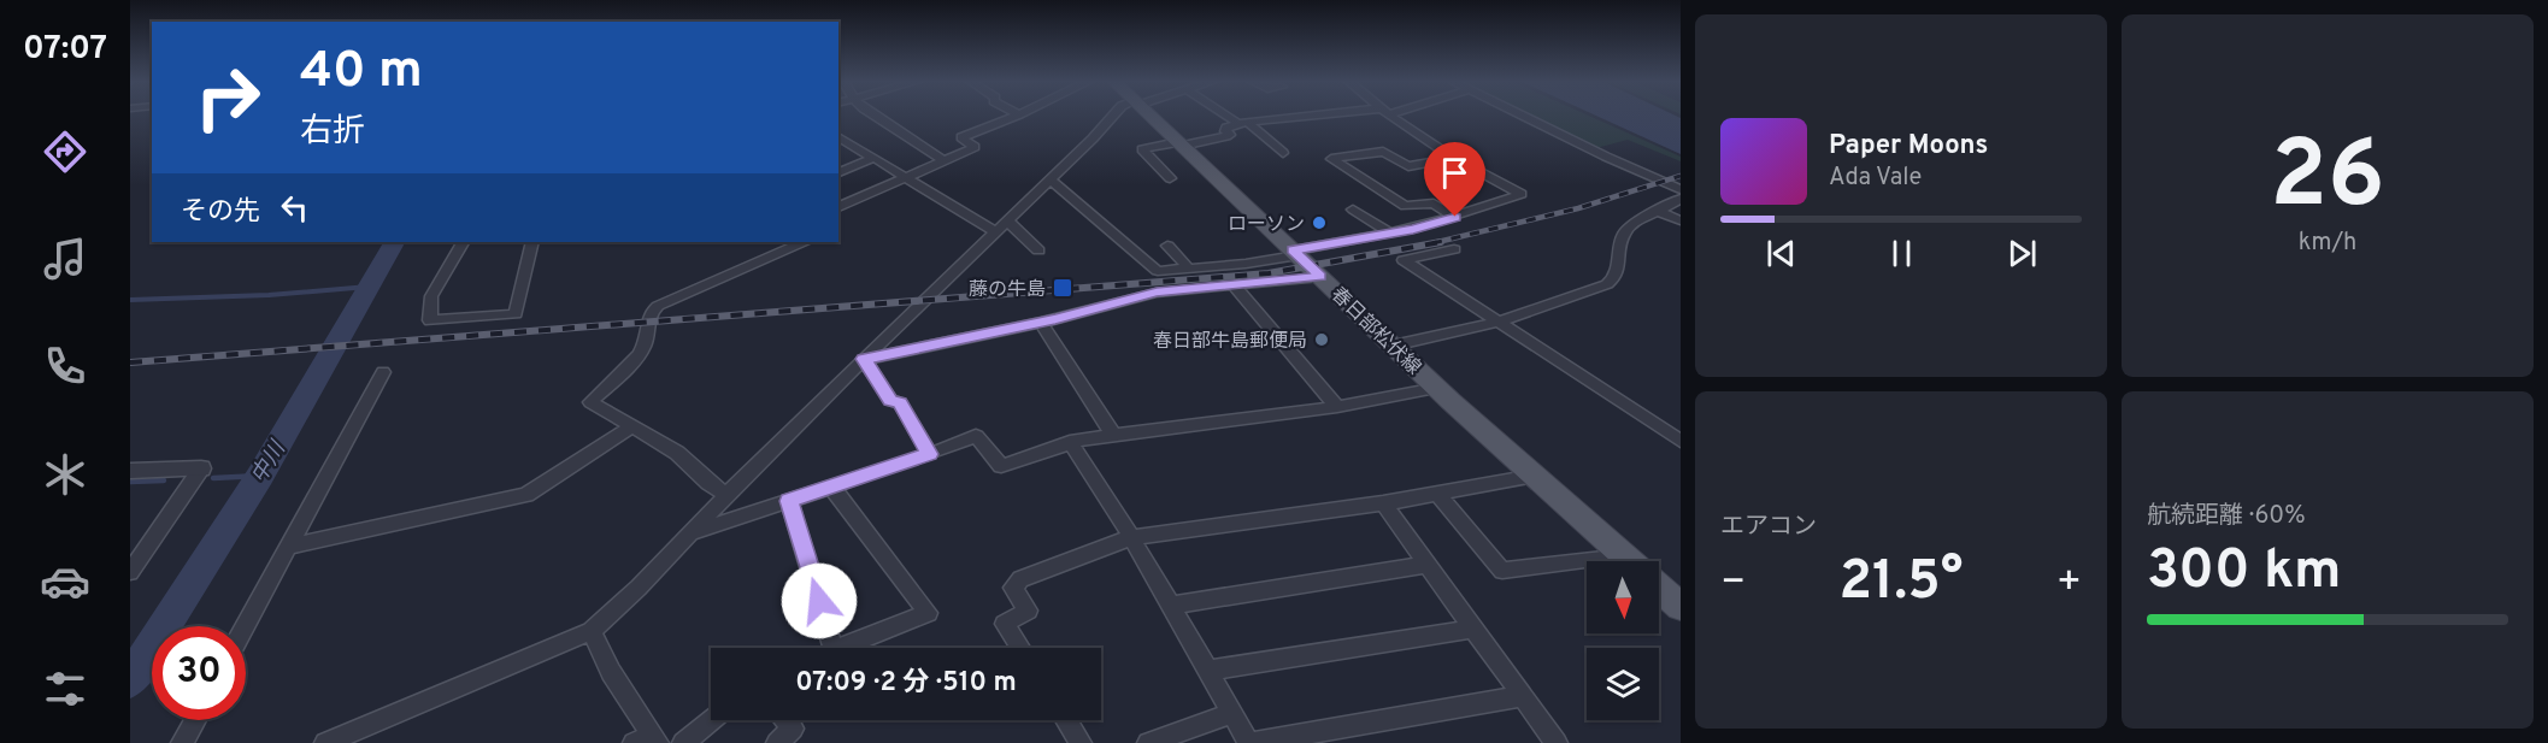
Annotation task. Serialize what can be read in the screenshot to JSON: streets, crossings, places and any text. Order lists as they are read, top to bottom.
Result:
{
  "streets": {
    "main road": ["春日部松伏線"]
  },
  "water": ["中川"],
  "places": {
    "other": ["ローソン", "春日部牛島郵便局"],
    "transit": ["藤の牛島"]
  },
  "north": "bottom",
  "page": {
    "tabs": "07:07",
    "tile": [
      ["26", "km/h"],
      "エアコン",
      ["航続距離 · 60%", "300 km"]
    ],
    "turn": ["40 m", "右折"],
    "song": ["Paper Moons", "Ada Vale"],
    "then": "その先",
    "heat": ["−", "21.5°", "+"],
    "limit": "30",
    "trip": "07:09 · 2 分 · 510 m"
  }
}
